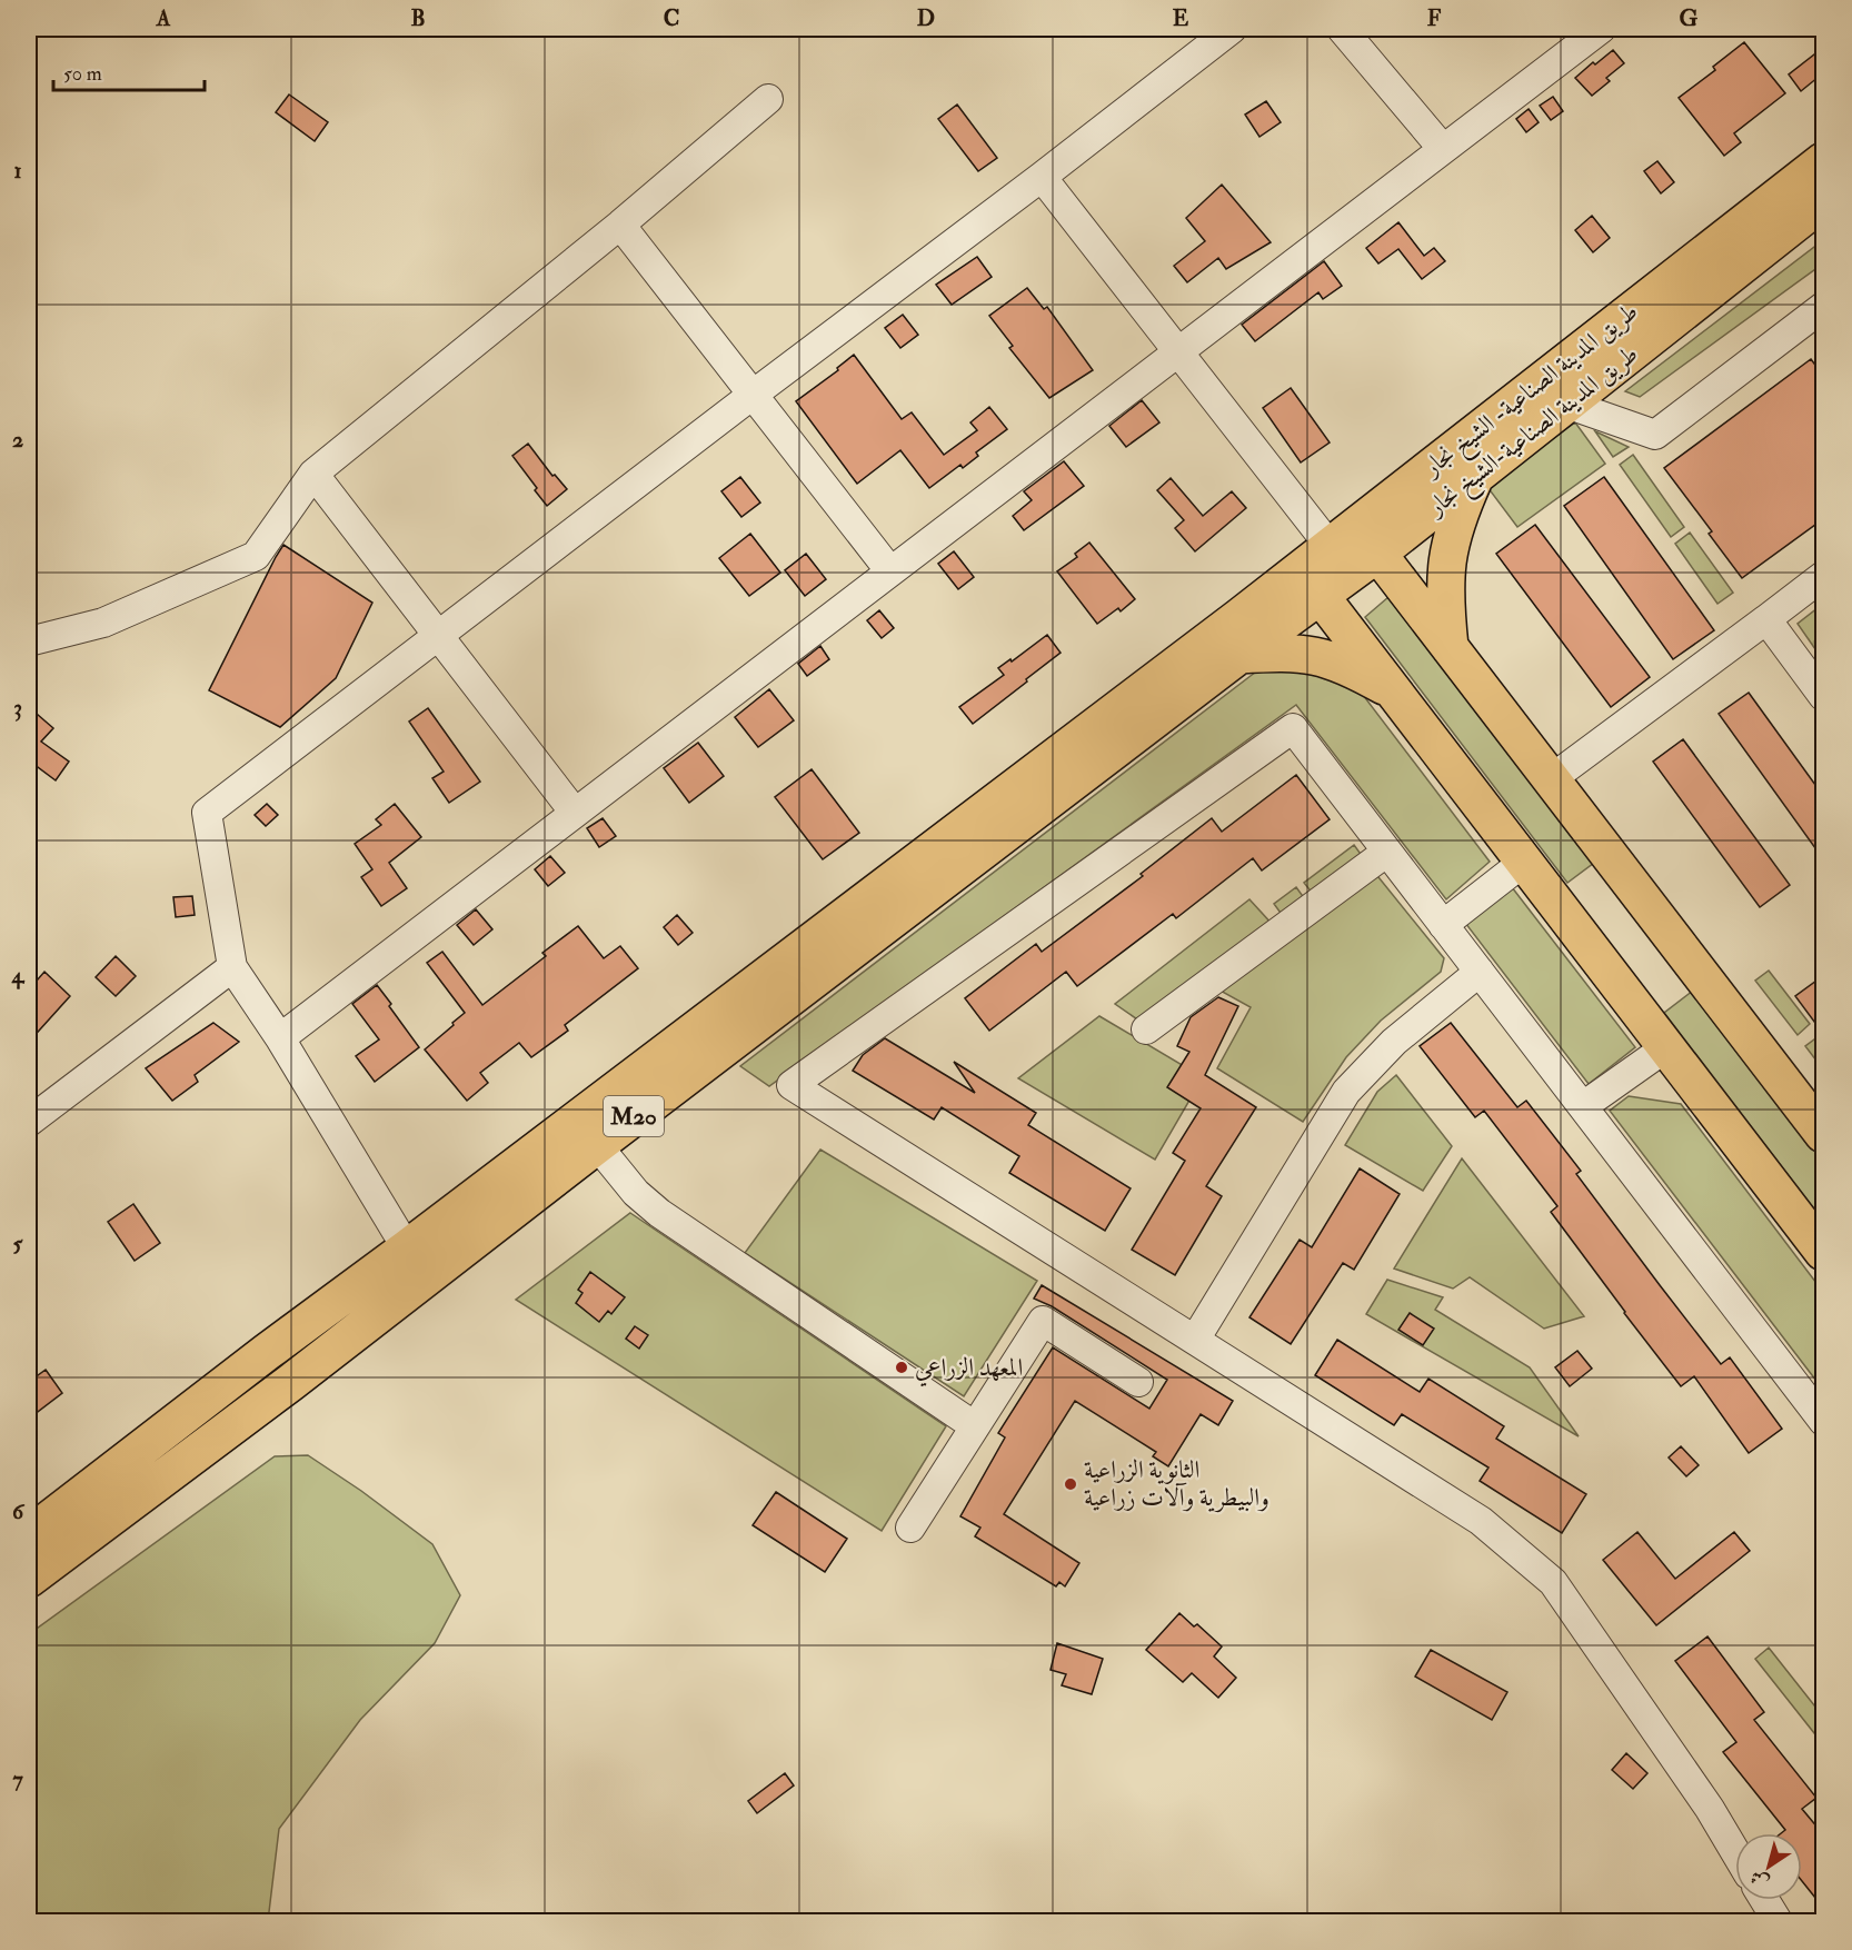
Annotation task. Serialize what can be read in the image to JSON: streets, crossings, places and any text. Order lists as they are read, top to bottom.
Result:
{
  "streets": {
    "main road": ["طريق المدينة الصناعية- الشيخ نجار", "طريق المدينة الصناعية-الشيخ نجار", "M20"]
  },
  "crossings": [
    ["طريق المدينة الصناعية- الشيخ نجار", "طريق المدينة الصناعية-الشيخ نجار"],
    ["طريق المدينة الصناعية- الشيخ نجار", "M20"],
    ["طريق المدينة الصناعية-الشيخ نجار", "M20"]
  ],
  "places": ["المعهد الزراعي", "الثانوية الزراعية والبيطرية وآلات زراعية"],
  "scale_bar": "50 m",
  "north": "bottom left",
  "grid": {
    "columns": [
      "A",
      "B",
      "C",
      "D",
      "E",
      "F",
      "G"
    ],
    "rows": [
      "1",
      "2",
      "3",
      "4",
      "5",
      "6",
      "7"
    ]
  }
}
